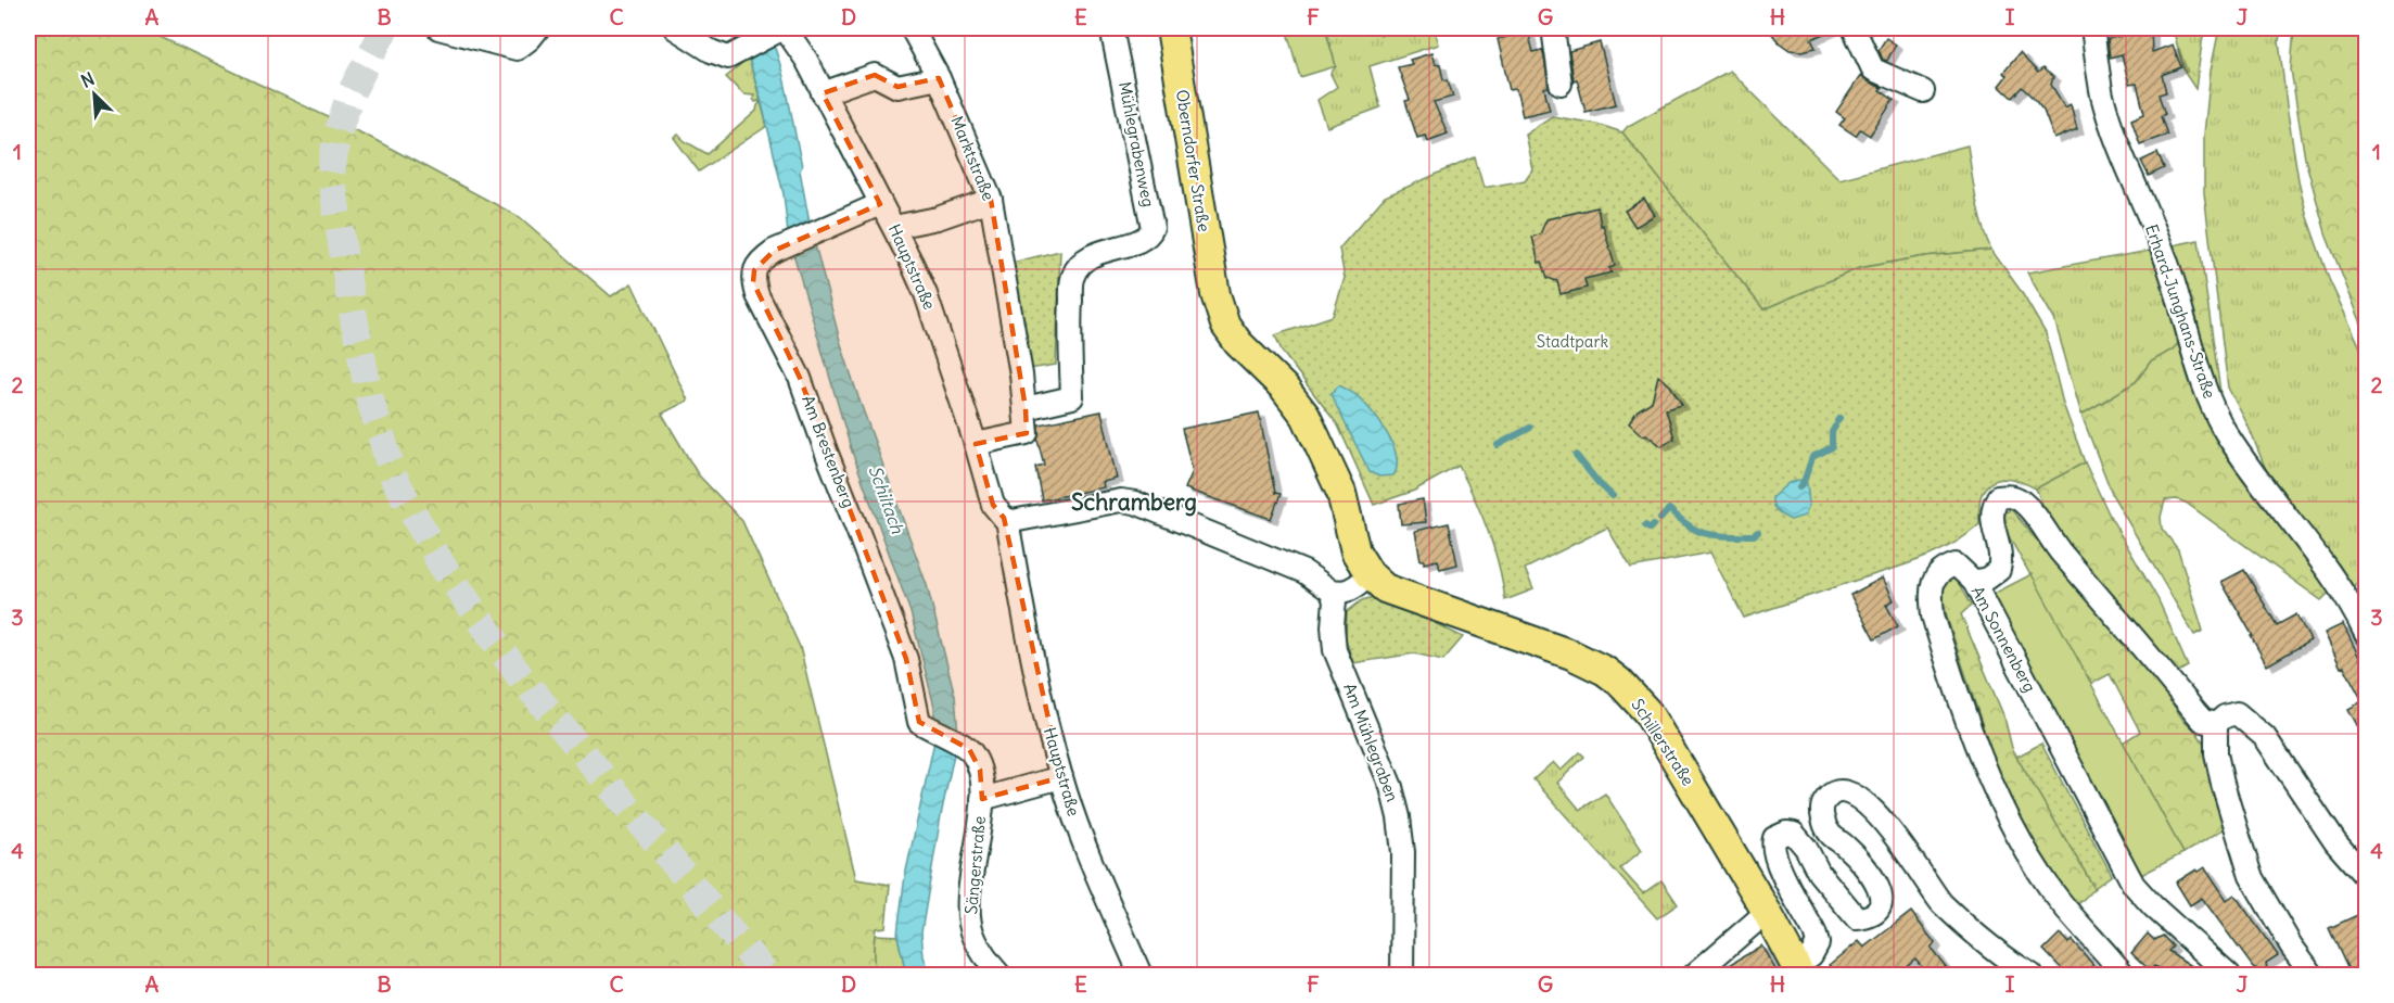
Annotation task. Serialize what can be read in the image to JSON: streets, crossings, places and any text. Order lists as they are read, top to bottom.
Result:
{
  "streets": {
    "main road": ["Oberndorfer Straße", "Schillerstraße"],
    "street": [
      "Mühlegrabenweg",
      "Marktstraße",
      "Hauptstraße",
      "Erhard-Junghans-Straße",
      "Am Brestenberg",
      "Am Sonnenberg",
      "Am Mühlegraben",
      "Sängerstraße"
    ]
  },
  "crossings": [
    ["Mühlegrabenweg", "Marktstraße"],
    ["Oberndorfer Straße", "Schillerstraße"],
    ["Hauptstraße", "Am Brestenberg"],
    ["Am Brestenberg", "Sängerstraße"]
  ],
  "districts": ["Schramberg"],
  "water": ["Schiltach"],
  "parks": ["Stadtpark"],
  "north": "top left",
  "grid": {
    "columns": [
      "A",
      "B",
      "C",
      "D",
      "E",
      "F",
      "G",
      "H",
      "I",
      "J"
    ],
    "rows": [
      "1",
      "2",
      "3",
      "4"
    ]
  }
}
